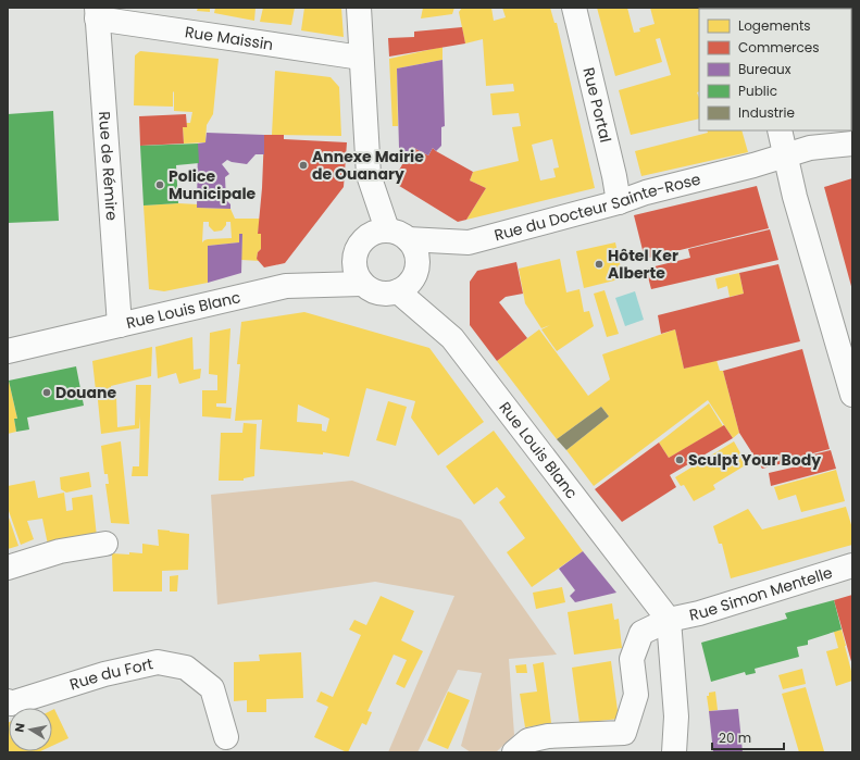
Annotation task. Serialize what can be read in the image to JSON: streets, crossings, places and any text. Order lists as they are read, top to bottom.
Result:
{
  "streets": {
    "street": [
      "Rue Maissin",
      "Rue Portal",
      "Rue de Rémire",
      "Rue du Docteur Sainte-Rose",
      "Rue Louis Blanc",
      "Rue Simon Mentelle",
      "Rue du Fort"
    ]
  },
  "crossings": [
    ["Rue Maissin", "Rue de Rémire"],
    ["Rue Portal", "Rue du Docteur Sainte-Rose"],
    ["Rue de Rémire", "Rue Louis Blanc"],
    ["Rue du Docteur Sainte-Rose", "Rue Louis Blanc"],
    ["Rue Louis Blanc", "Rue Simon Mentelle"]
  ],
  "places": [
    "Annexe Mairie de Ouanary",
    "Police Municipale",
    "Hôtel Ker Alberte",
    "Douane",
    "Sculpt Your Body"
  ],
  "legend": [
    "Logements",
    "Commerces",
    "Bureaux",
    "Public",
    "Industrie"
  ],
  "scale_bar": "20 m",
  "north": "left"
}
